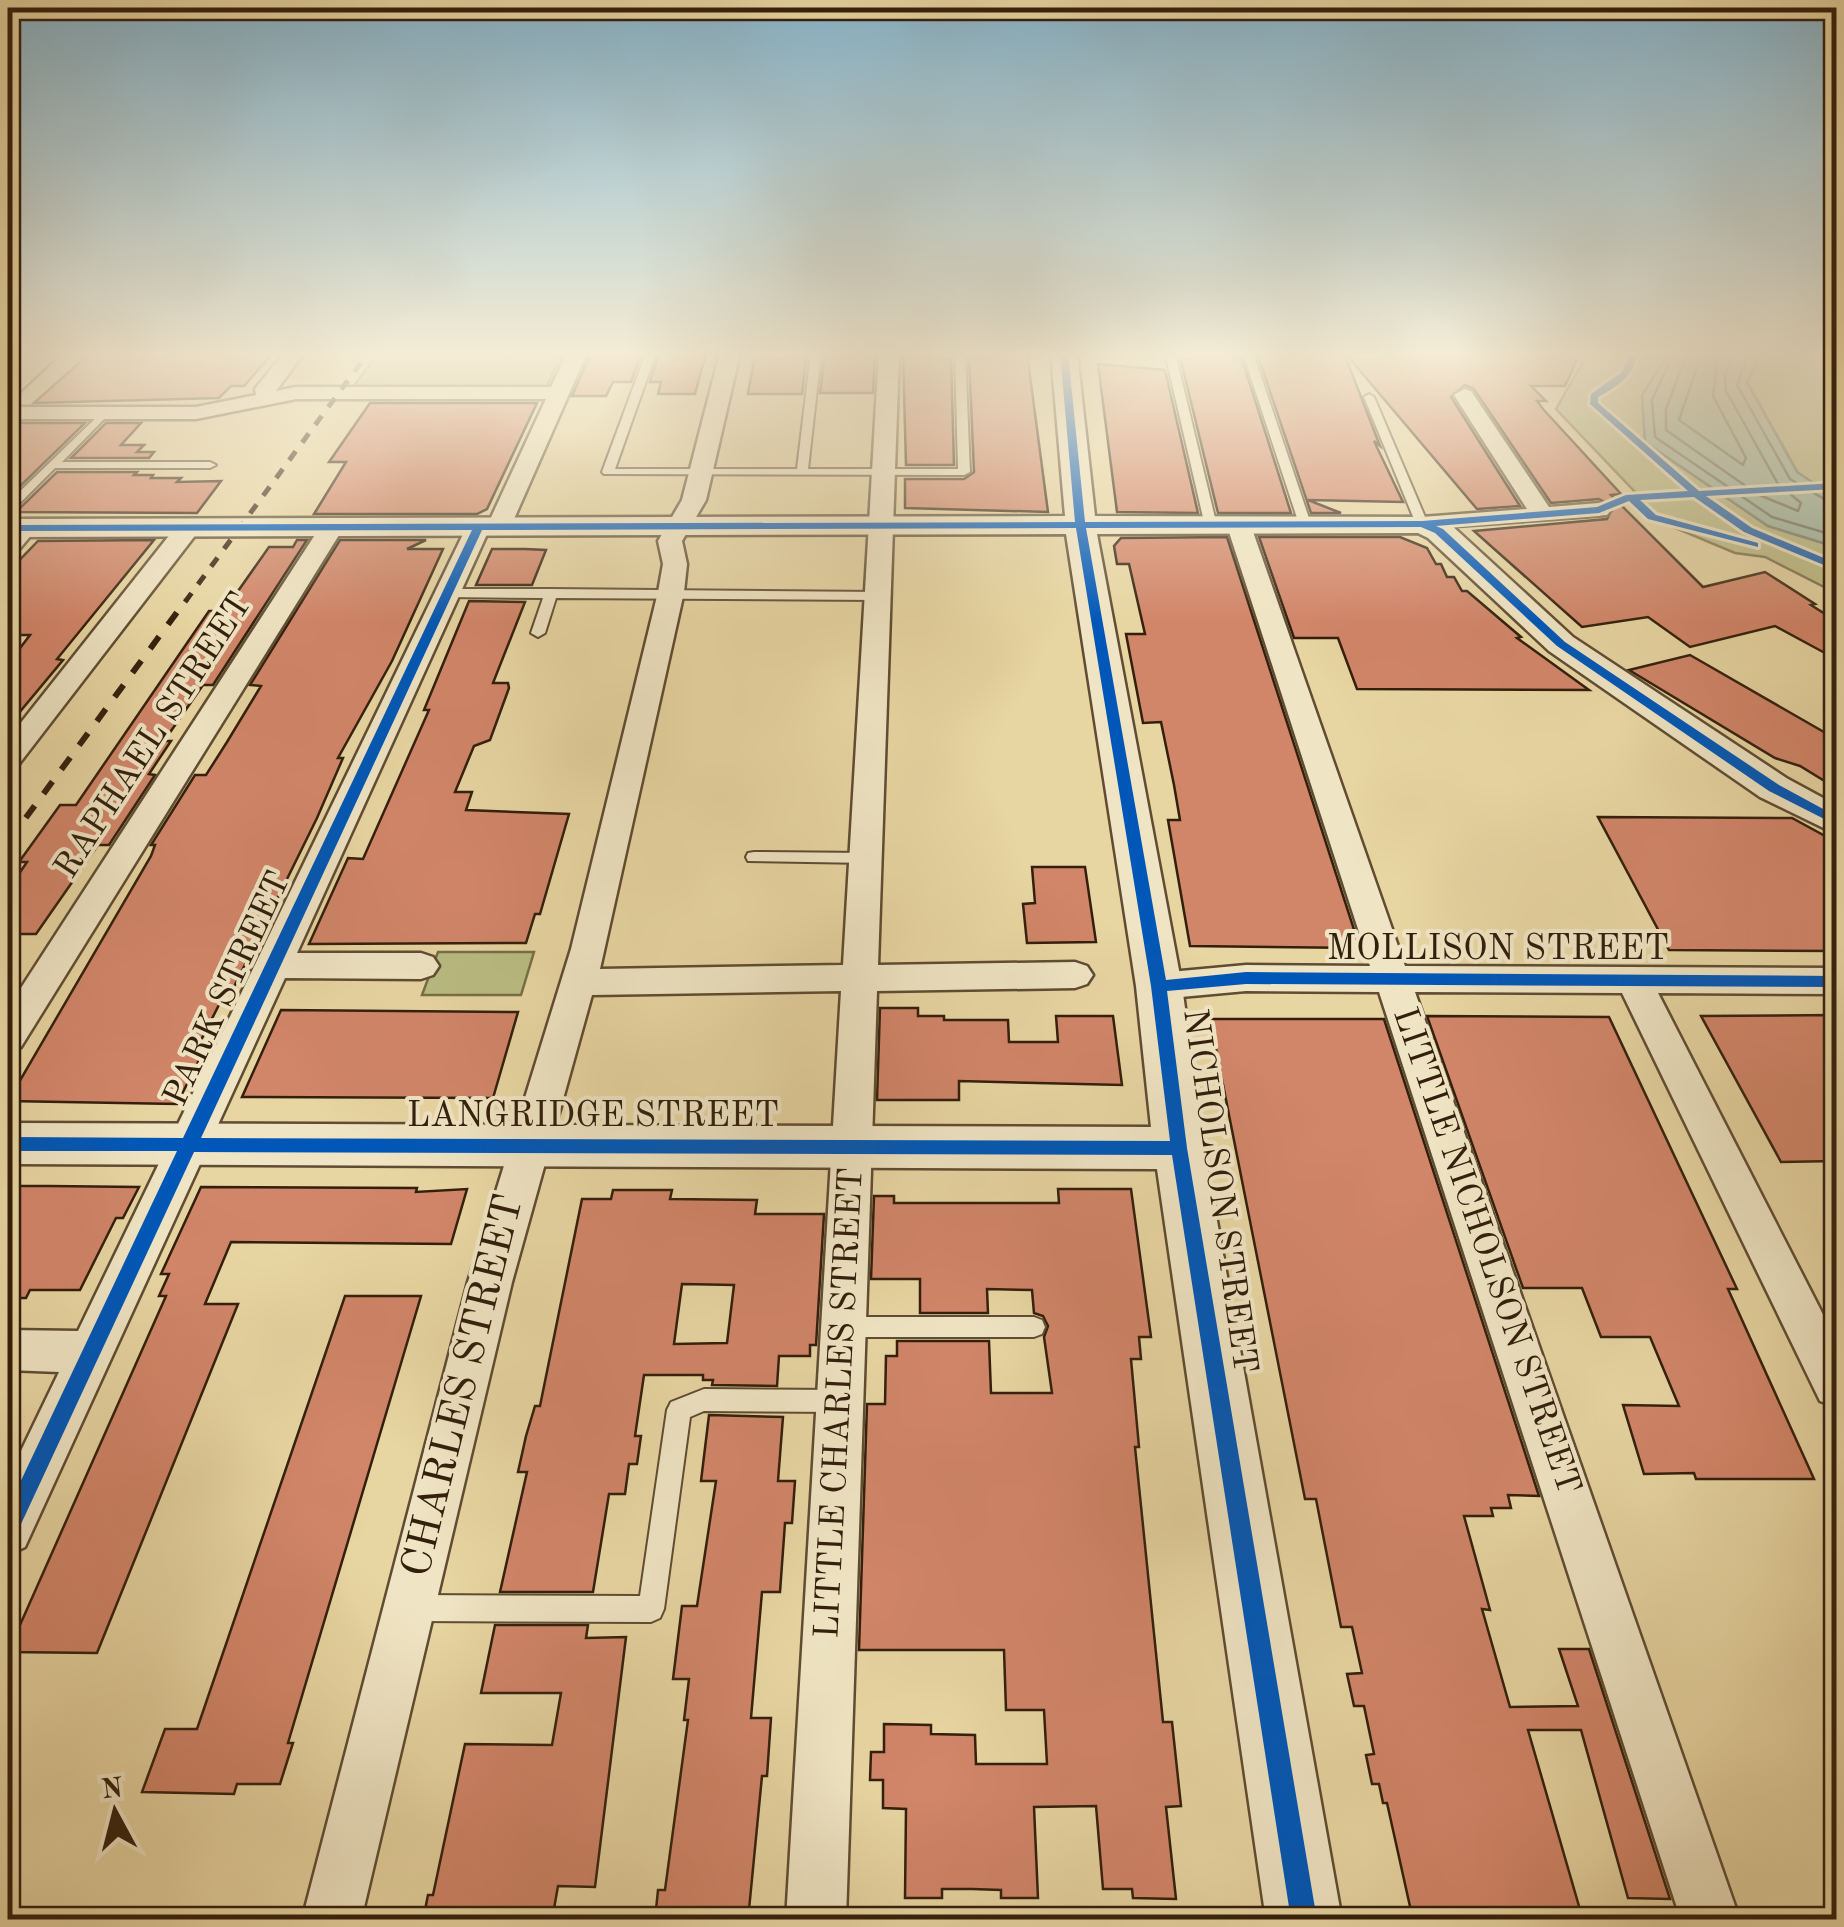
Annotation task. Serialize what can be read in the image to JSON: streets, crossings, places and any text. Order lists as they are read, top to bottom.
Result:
{
  "streets": {
    "street": [
      "RAPHAEL STREET",
      "MOLLISON STREET",
      "PARK STREET",
      "LANGRIDGE STREET",
      "NICHOLSON STREET",
      "LITTLE NICHOLSON STREET",
      "CHARLES STREET",
      "LITTLE CHARLES STREET"
    ]
  },
  "crossings": [
    ["MOLLISON STREET", "NICHOLSON STREET"],
    ["MOLLISON STREET", "LITTLE NICHOLSON STREET"],
    ["PARK STREET", "LANGRIDGE STREET"],
    ["LANGRIDGE STREET", "NICHOLSON STREET"],
    ["LANGRIDGE STREET", "CHARLES STREET"],
    ["LANGRIDGE STREET", "LITTLE CHARLES STREET"]
  ],
  "north": "top"
}
